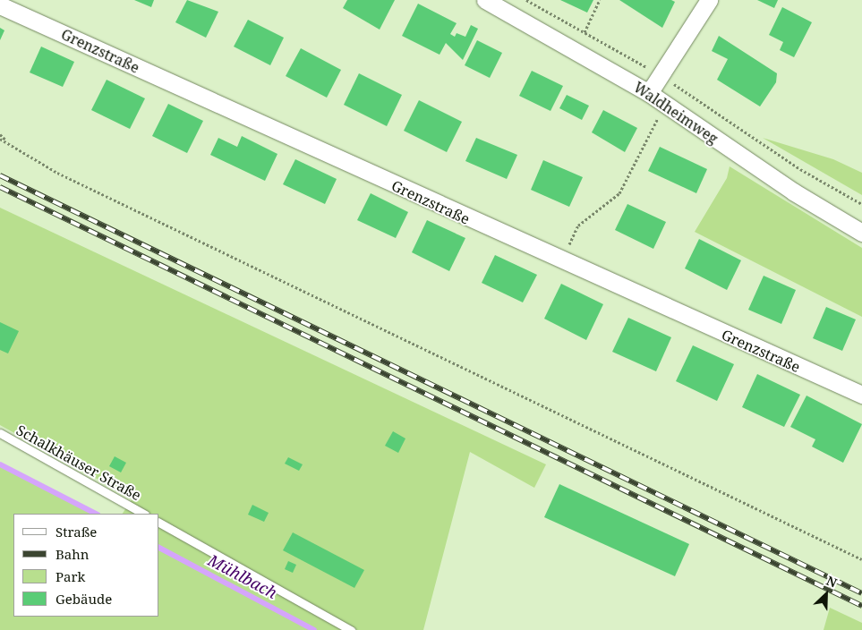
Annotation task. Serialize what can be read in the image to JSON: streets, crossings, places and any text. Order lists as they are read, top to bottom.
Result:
{
  "streets": {
    "street": ["Grenzstraße", "Waldheimweg"],
    "lane": ["Schalkhäuser Straße"]
  },
  "water": ["Mühlbach"],
  "legend": [
    "Straße",
    "Bahn",
    "Park",
    "Gebäude"
  ],
  "north": "top right"
}
